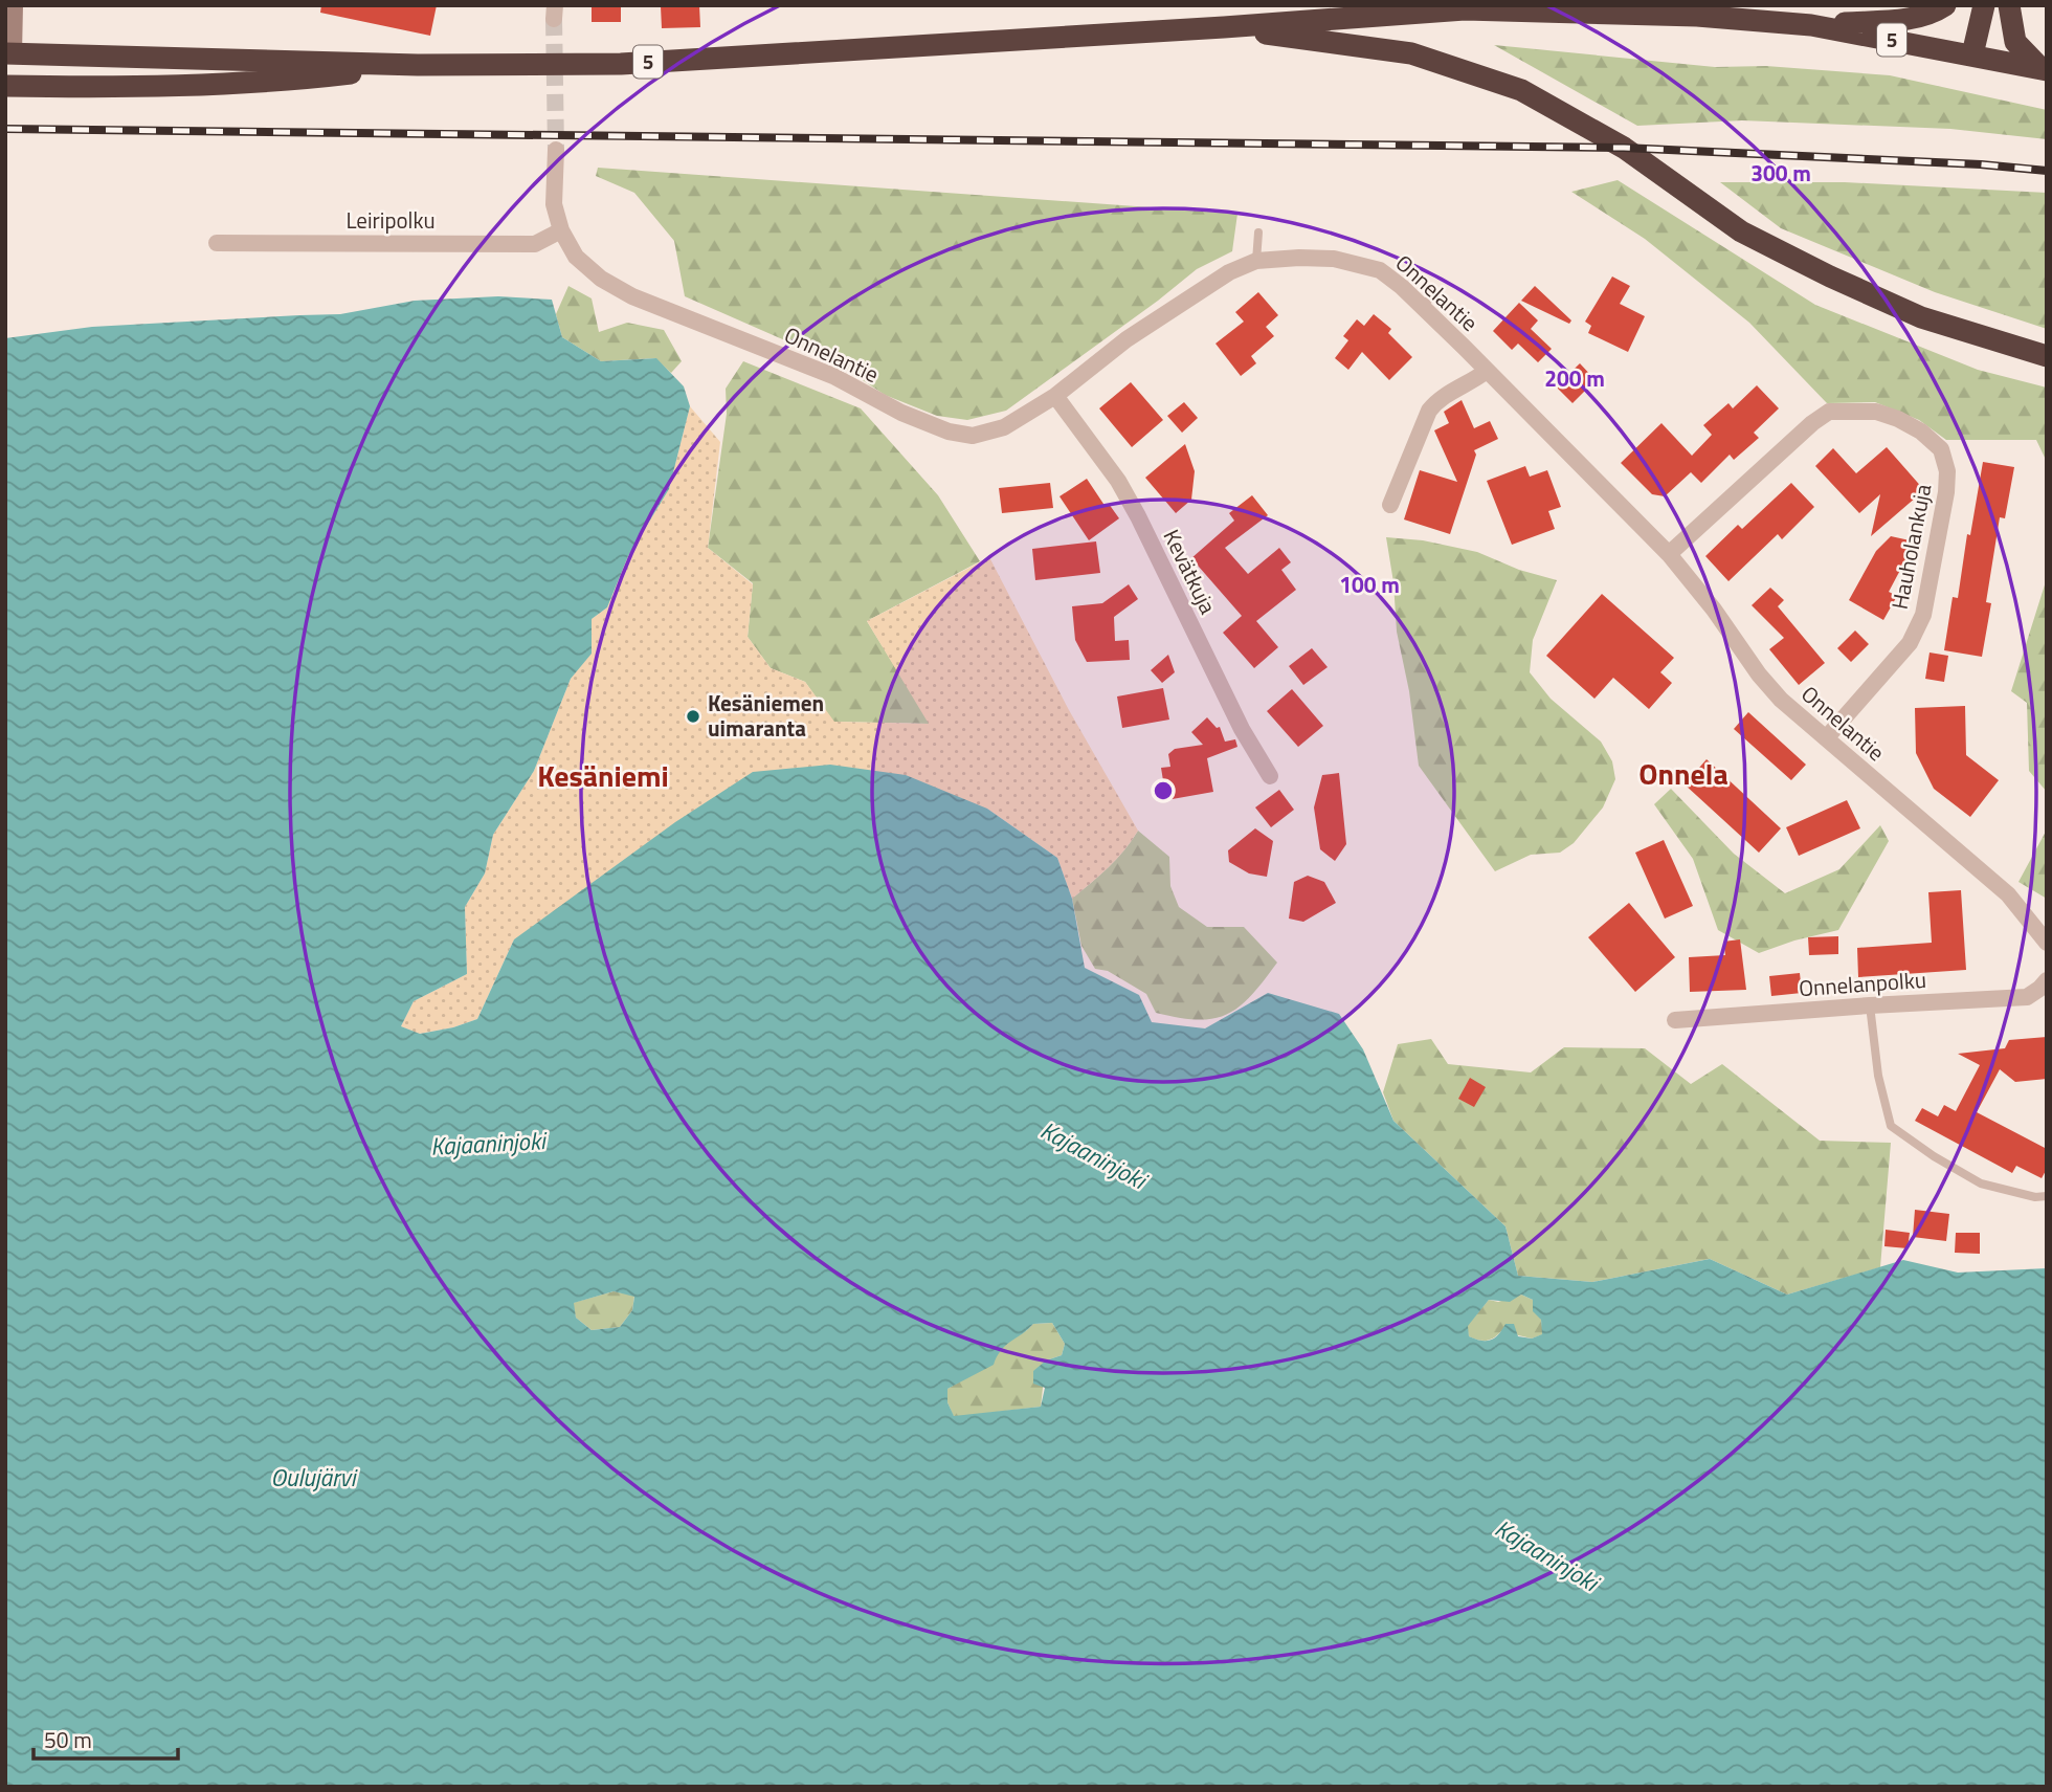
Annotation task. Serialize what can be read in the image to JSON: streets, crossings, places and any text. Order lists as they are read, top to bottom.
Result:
{
  "streets": {
    "highway": ["5"],
    "street": [
      "Leiripolku",
      "Onnelantie",
      "Hauholankuja",
      "Kevätkuja",
      "Onnelanpolku"
    ]
  },
  "crossings": [
    ["Leiripolku", "Onnelantie"],
    ["Onnelantie", "Hauholankuja"],
    ["Onnelantie", "Kevätkuja"]
  ],
  "districts": ["Onnela", "Kesäniemi"],
  "water": ["Kajaaninjoki", "Oulujärvi"],
  "places": ["Kesäniemen uimaranta"],
  "scale_bar": "50 m",
  "rings": ["300 m", "200 m", "100 m"]
}
